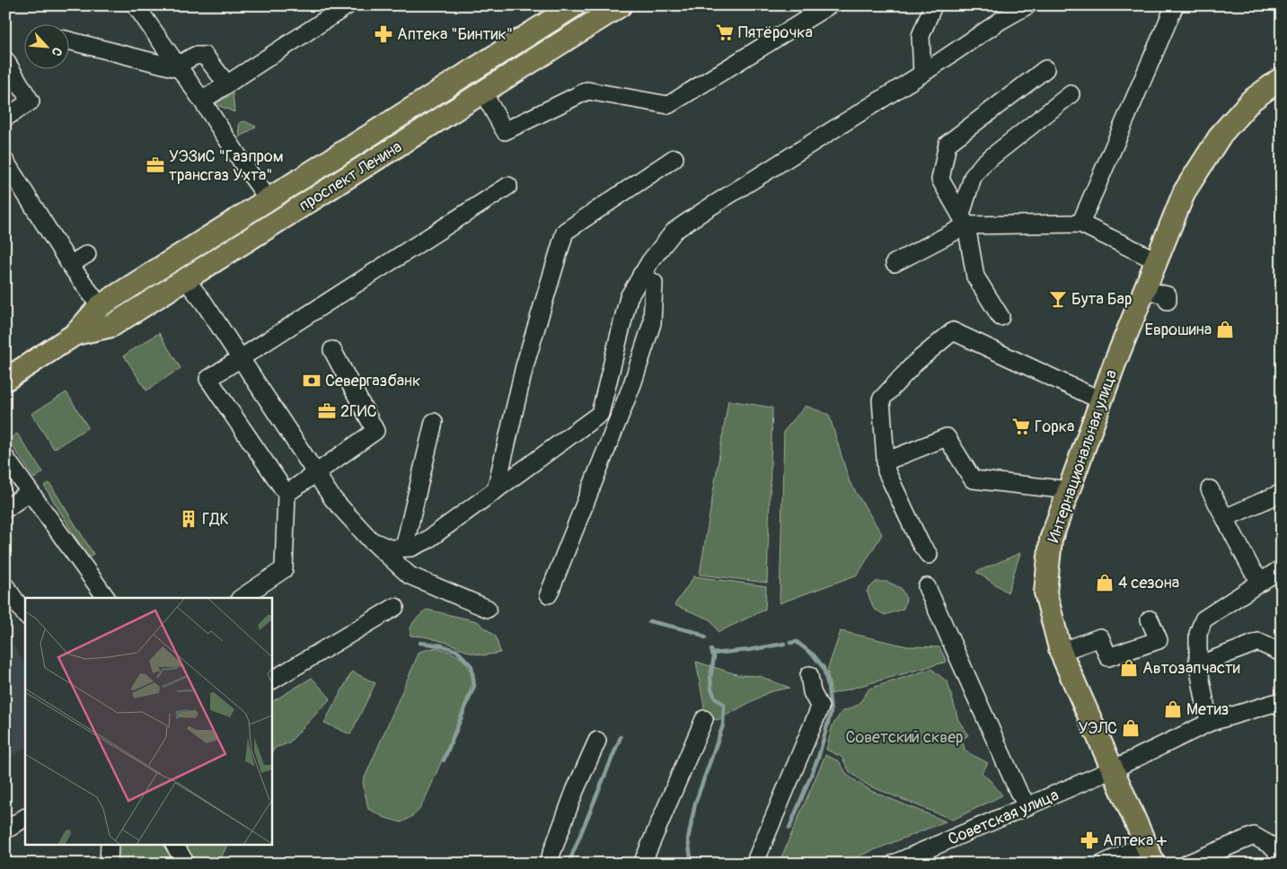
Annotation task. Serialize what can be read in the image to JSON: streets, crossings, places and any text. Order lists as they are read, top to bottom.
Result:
{
  "streets": {
    "main road": ["проспект Ленина", "Интернациональная улица"],
    "street": ["Советская улица"]
  },
  "crossings": [
    ["Интернациональная улица", "Советская улица"]
  ],
  "parks": ["Советский сквер"],
  "places": {
    "supermarket": ["Пятёрочка", "Горка"],
    "pharmacy": ["Аптека \"Бинтик\"", "Аптека +"],
    "office": ["УЭЗиС \"Газпром трансгаз Ухта\"", "2ГИС"],
    "bar": ["Бута Бар"],
    "shop": [
      "Еврошина",
      "4 сезона",
      "Автозапчасти",
      "Метиз",
      "УЭЛС"
    ],
    "bank": ["Севергазбанк"],
    "building": ["ГДК"]
  },
  "north": "bottom right"
}
